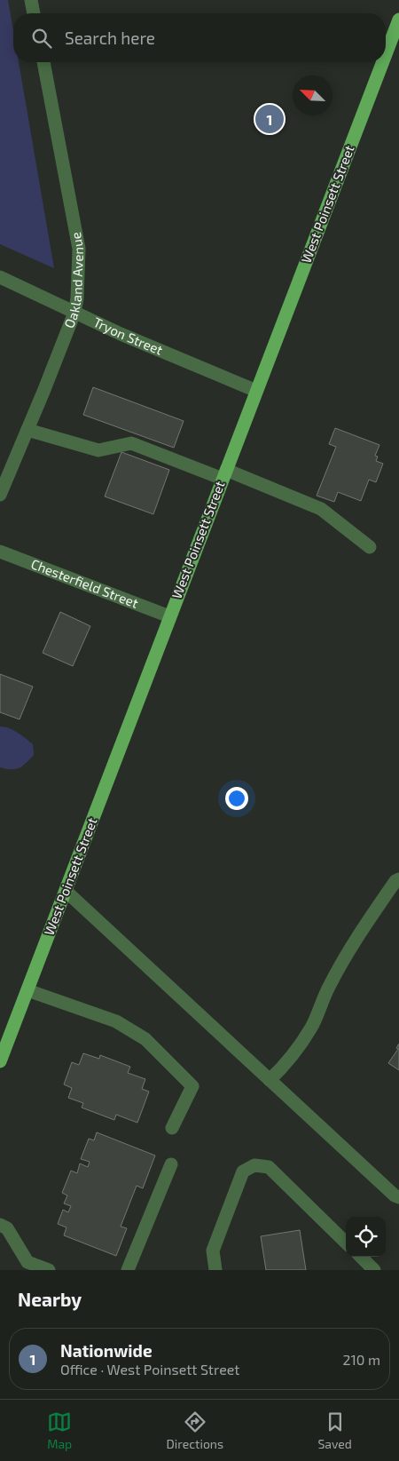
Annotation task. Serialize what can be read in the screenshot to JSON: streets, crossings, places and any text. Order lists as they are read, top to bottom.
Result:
{
  "streets": {
    "main road": ["West Poinsett Street"],
    "street": ["Oakland Avenue", "Tryon Street", "Chesterfield Street"]
  },
  "crossings": [
    ["West Poinsett Street", "Tryon Street"],
    ["West Poinsett Street", "Chesterfield Street"],
    ["Oakland Avenue", "Tryon Street"]
  ],
  "north": "top left",
  "page": {
    "search": "Search here",
    "pins": "1",
    "heading": "Nearby",
    "list": [
      {
        "mark": "1",
        "name": "Nationwide",
        "note": "Office · West Poinsett Street",
        "value": "210 m"
      }
    ],
    "nav": ["Map", "Directions", "Saved"]
  }
}
